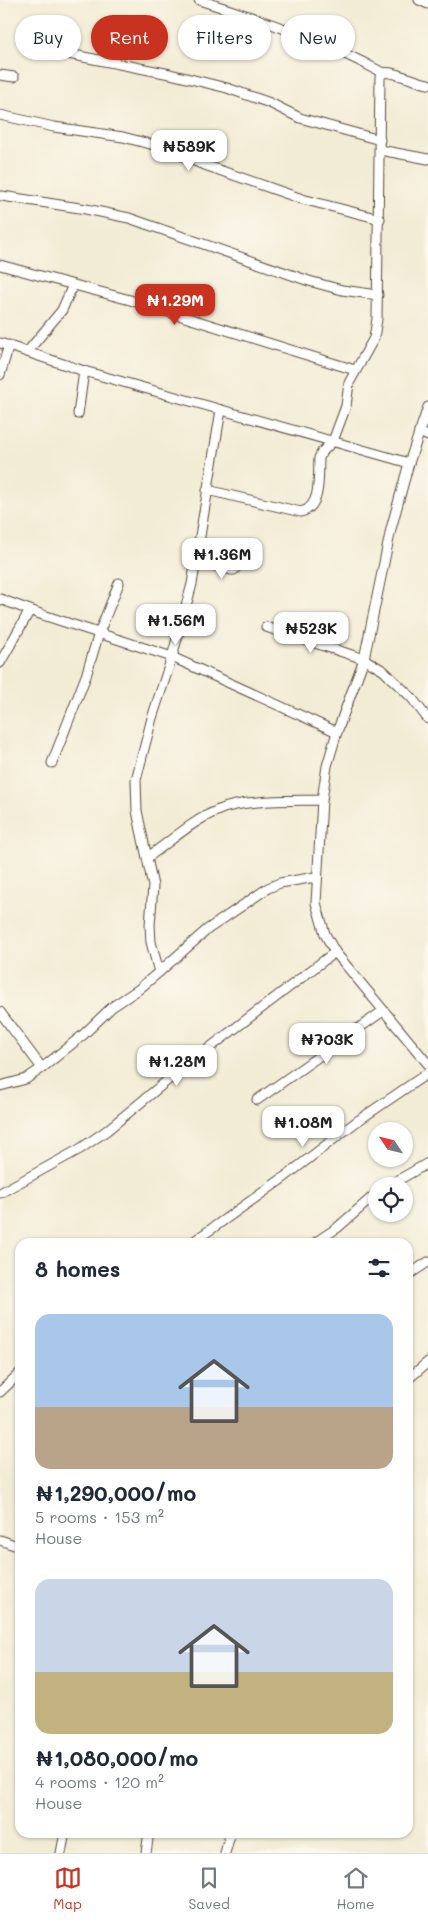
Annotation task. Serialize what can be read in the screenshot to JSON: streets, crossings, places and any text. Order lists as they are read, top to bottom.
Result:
{
  "north": "top left",
  "page": {
    "chip": [
      "Buy",
      "Rent",
      "Filters",
      "New"
    ],
    "price": [
      "₦589K",
      "₦1.29M",
      "₦1.36M",
      "₦1.56M",
      "₦523K",
      "₦703K",
      "₦1.28M",
      "₦1.08M"
    ],
    "heading": "8 homes",
    "list": [
      {
        "name": "₦1,290,000/mo",
        "note": "5 rooms · 153 m² · House"
      },
      {
        "name": "₦1,080,000/mo",
        "note": "4 rooms · 120 m² · House"
      }
    ],
    "tabs": ["Map", "Saved", "Home"]
  }
}
